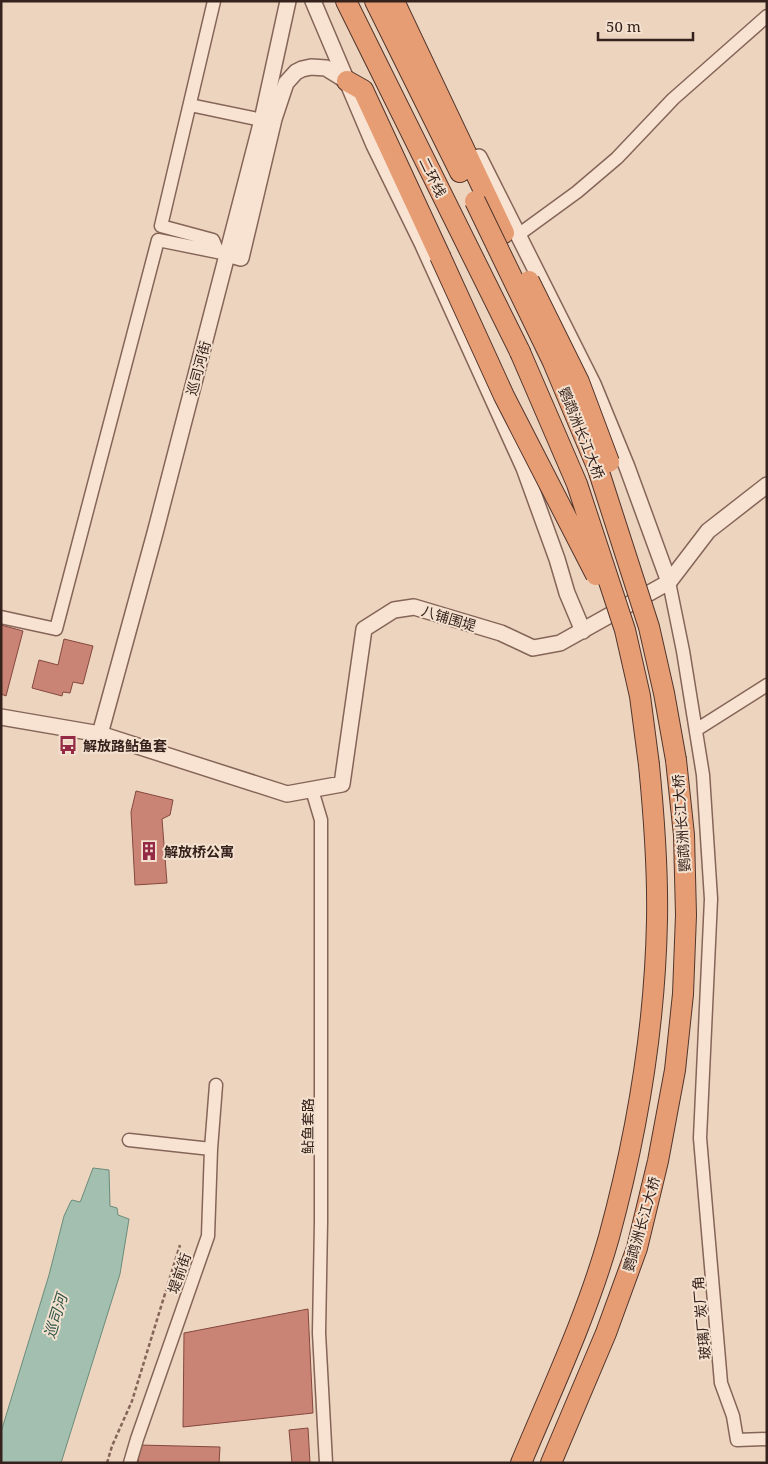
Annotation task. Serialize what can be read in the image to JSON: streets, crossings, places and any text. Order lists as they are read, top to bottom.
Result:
{
  "streets": {
    "highway": ["二环线", "鹦鹉洲长江大桥"],
    "street": [
      "巡司河街",
      "八铺围堤",
      "鲇鱼套路",
      "堤前街",
      "玻璃厂炭厂角"
    ]
  },
  "crossings": [
    ["二环线", "鹦鹉洲长江大桥"],
    ["巡司河街", "八铺围堤"],
    ["八铺围堤", "鲇鱼套路"]
  ],
  "water": ["巡司河"],
  "places": {
    "bus stop": ["解放路鲇鱼套"],
    "building": ["解放桥公寓"]
  },
  "scale_bar": "50 m"
}
